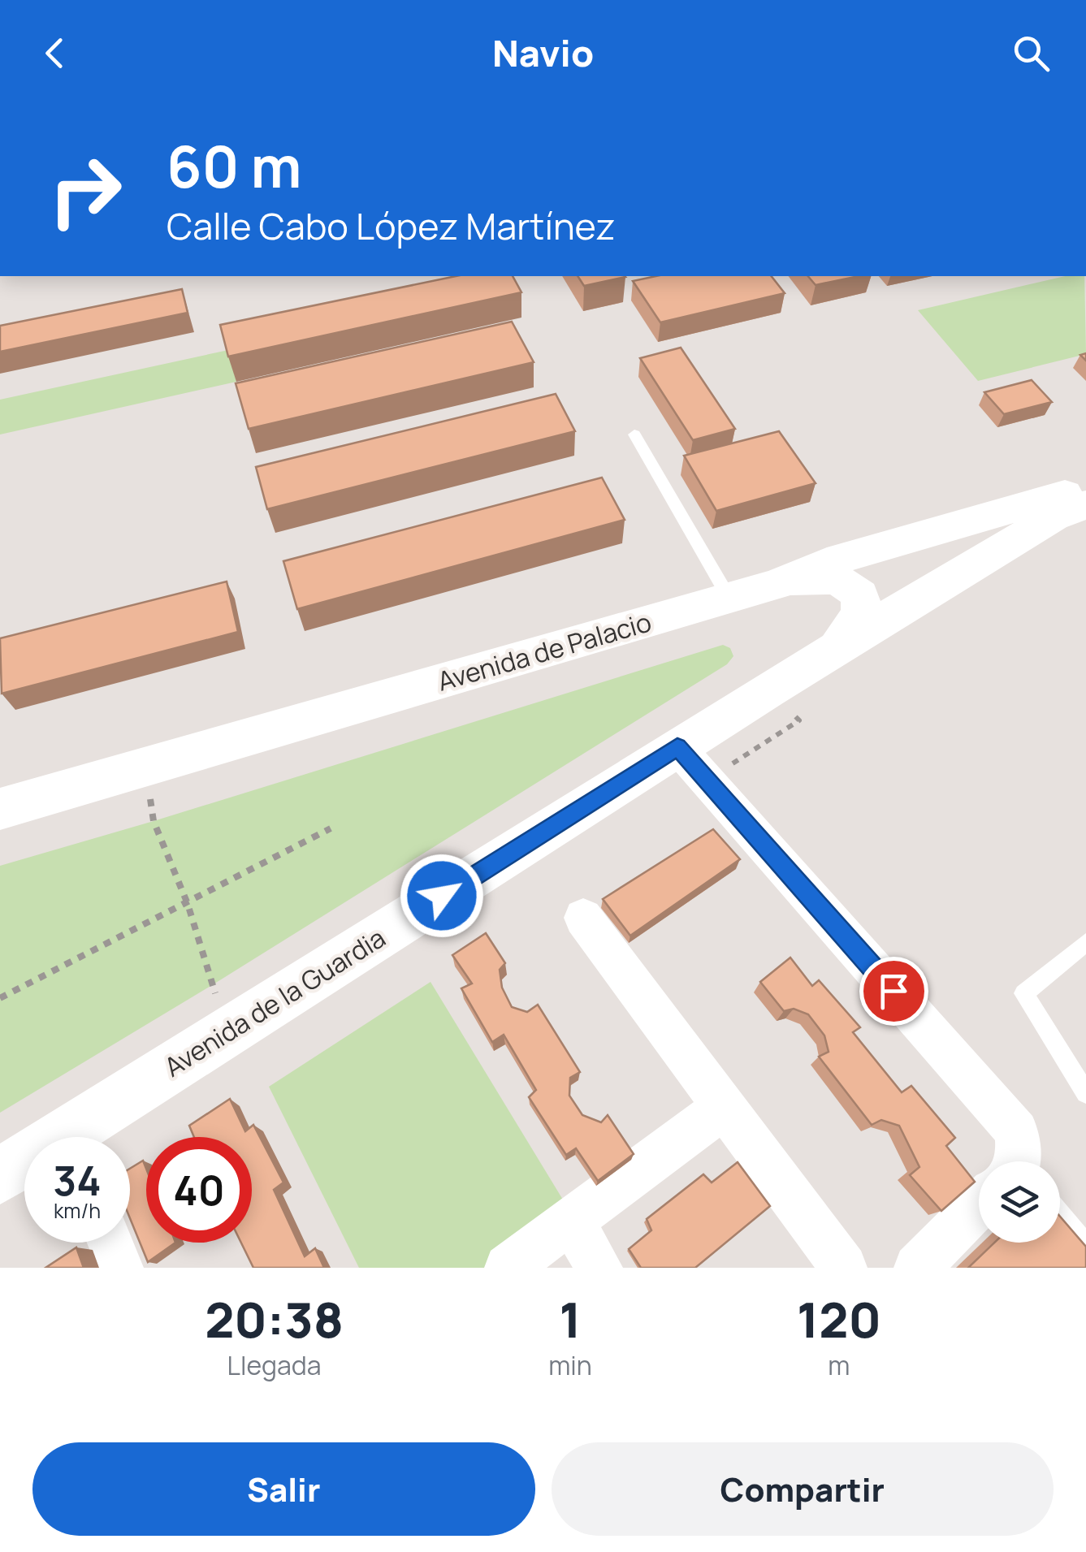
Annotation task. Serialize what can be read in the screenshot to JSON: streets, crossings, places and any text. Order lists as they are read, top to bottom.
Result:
{
  "streets": {
    "street": ["Avenida de Palacio", "Avenida de la Guardia"]
  },
  "crossings": [
    ["Avenida de Palacio", "Avenida de la Guardia"]
  ],
  "page": {
    "header": "Navio",
    "turn": ["60 m", "Calle Cabo López Martínez"],
    "speed": "34 km/h",
    "limit": "40",
    "eta": [
      "20:38",
      "Llegada",
      "1",
      "min",
      "120",
      "m"
    ],
    "buttons": ["Salir", "Compartir"]
  }
}
